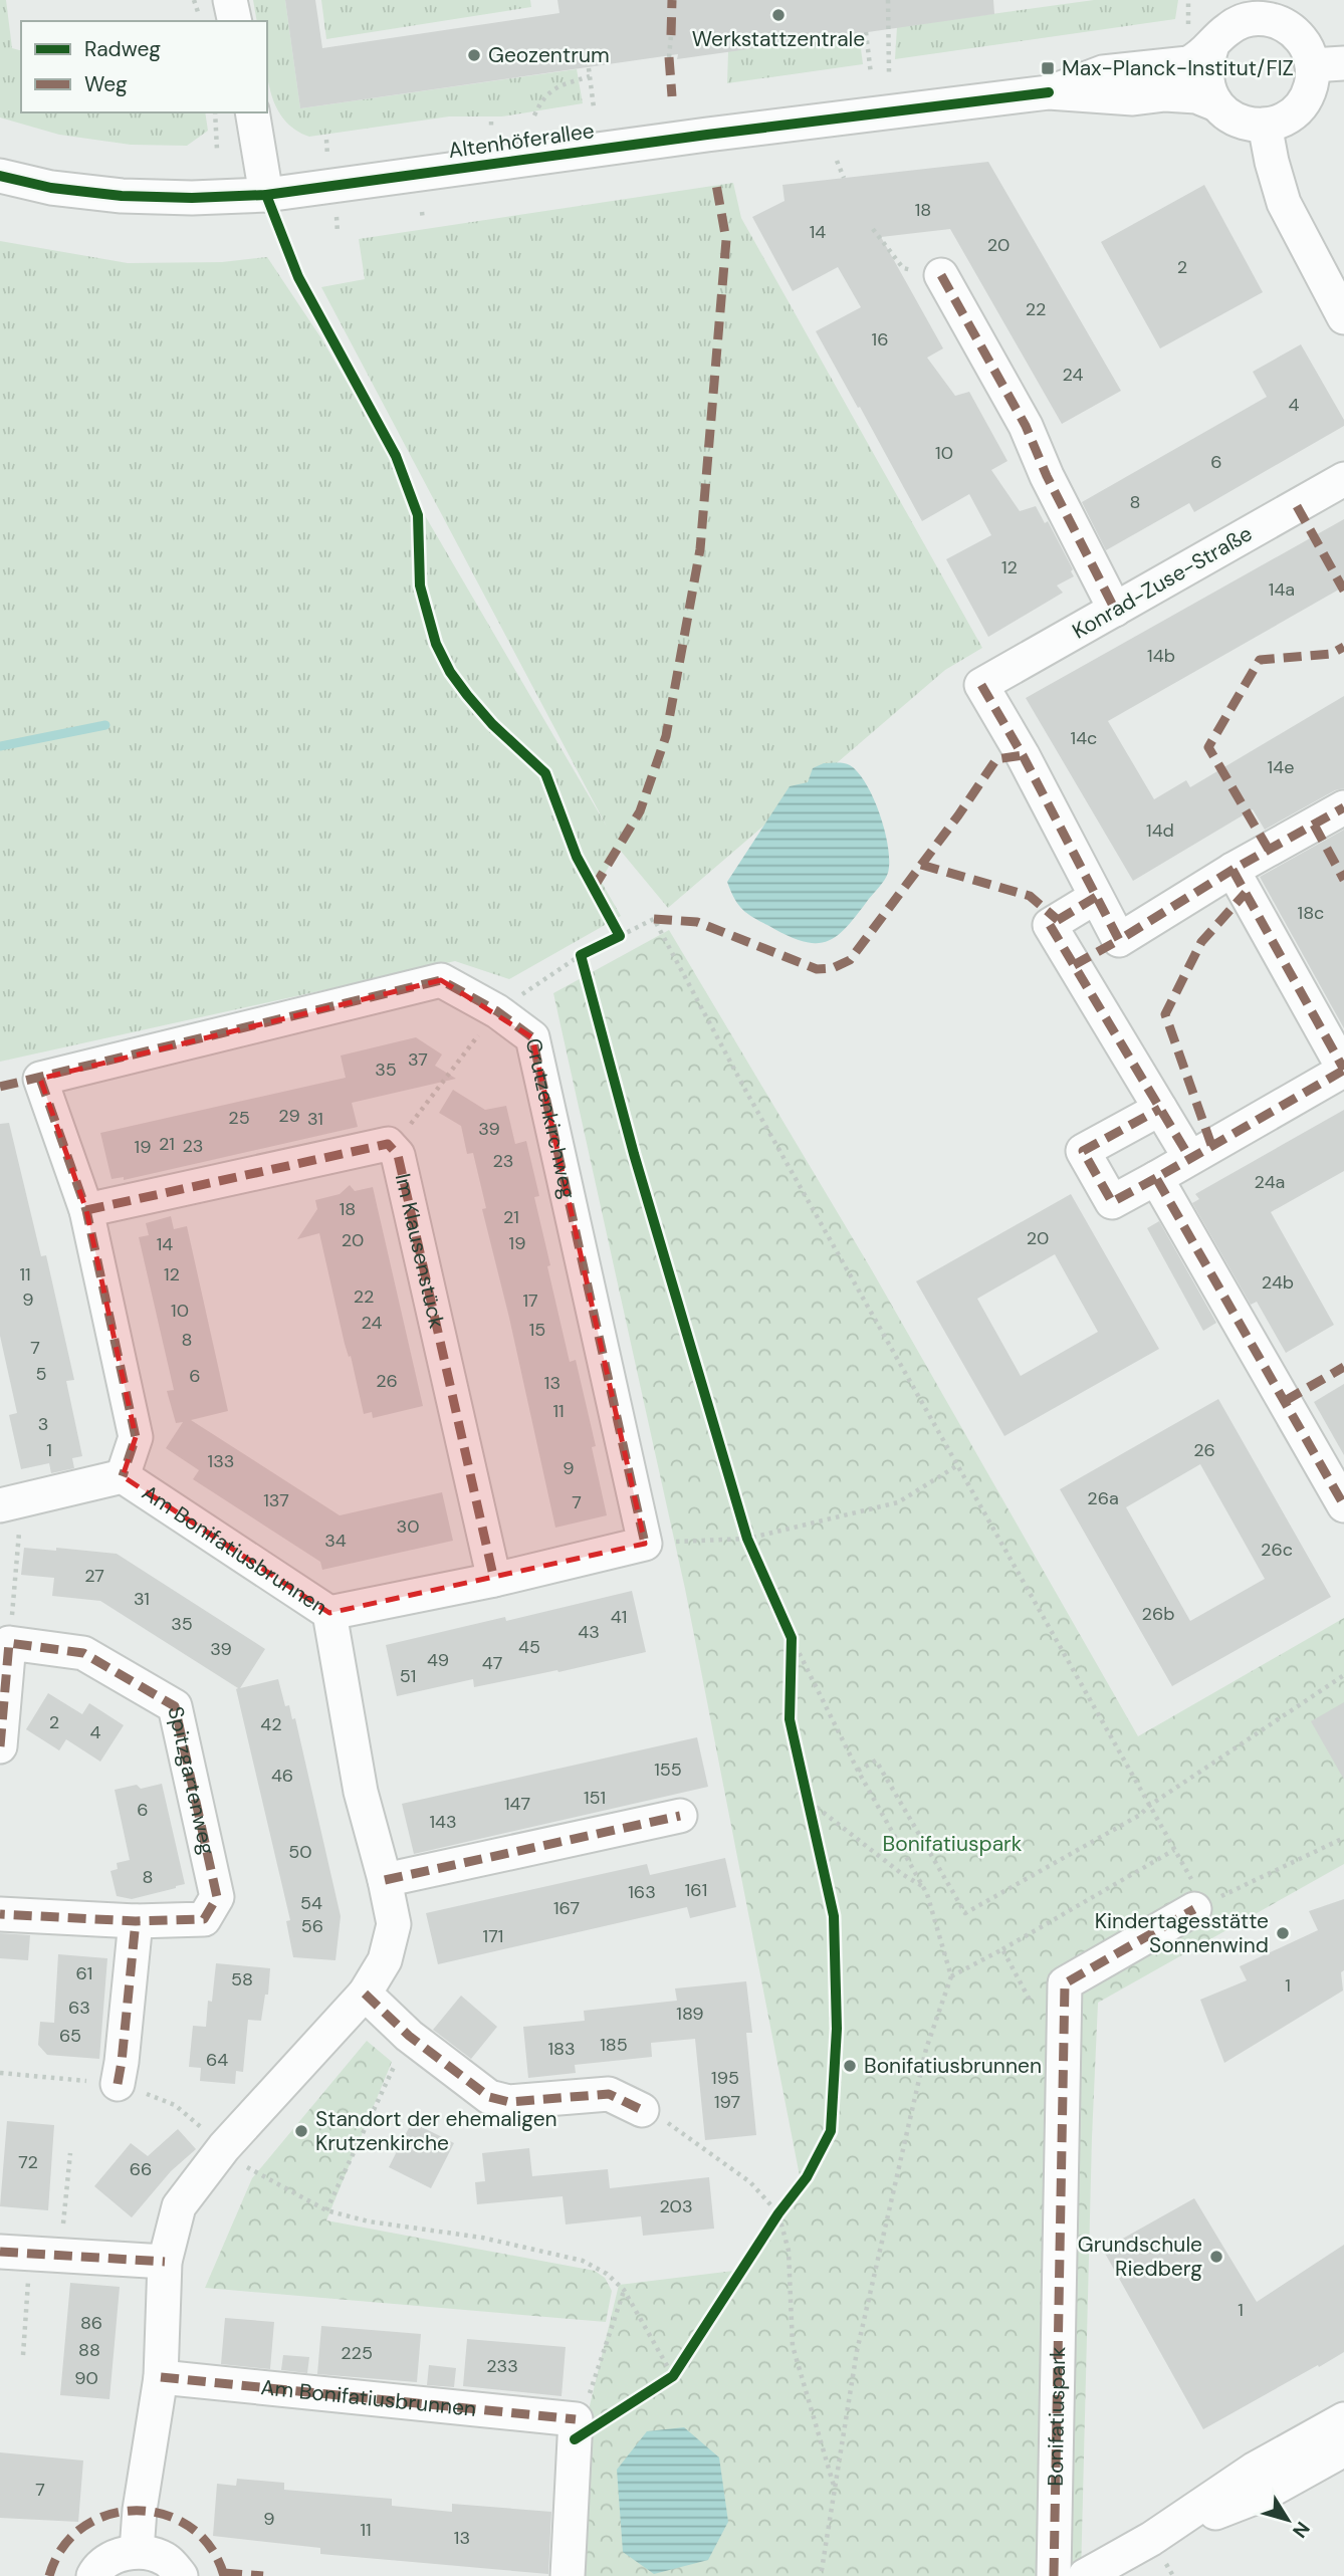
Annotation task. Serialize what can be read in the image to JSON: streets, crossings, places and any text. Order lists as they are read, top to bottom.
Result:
{
  "streets": {
    "street": [
      "Altenhöferallee",
      "Konrad-Zuse-Straße",
      "Crutzenkirchweg",
      "Im Klausenstück",
      "Am Bonifatiusbrunnen",
      "Spitzgartenweg",
      "Bonifatiuspark"
    ]
  },
  "crossings": [
    ["Crutzenkirchweg", "Im Klausenstück"]
  ],
  "parks": ["Bonifatiuspark"],
  "places": {
    "other": [
      "Werkstattzentrale",
      "Geozentrum",
      "Kindertagesstätte Sonnenwind",
      "Bonifatiusbrunnen",
      "Standort der ehemaligen Krutzenkirche",
      "Grundschule Riedberg"
    ],
    "transit": ["Max-Planck-Institut/FIZ"]
  },
  "house_numbers": [
    "18",
    "14",
    "20",
    "2",
    "22",
    "16",
    "24",
    "4",
    "10",
    "6",
    "8",
    "12",
    "14a",
    "14b",
    "14c",
    "14e",
    "14d",
    "18c",
    "37",
    "35",
    "29",
    "25",
    "31",
    "39",
    "21",
    "23",
    "19",
    "23",
    "24a",
    "18",
    "21",
    "20",
    "20",
    "19",
    "14",
    "11",
    "12",
    "24b",
    "22",
    "9",
    "17",
    "10",
    "24",
    "15",
    "8",
    "7",
    "5",
    "6",
    "26",
    "13",
    "11",
    "3",
    "1",
    "26",
    "133",
    "9",
    "26a",
    "137",
    "7",
    "30",
    "34",
    "26c",
    "27",
    "31",
    "26b",
    "41",
    "35",
    "43",
    "45",
    "39",
    "49",
    "47",
    "51",
    "2",
    "42",
    "4",
    "155",
    "46",
    "151",
    "147",
    "6",
    "143",
    "50",
    "8",
    "161",
    "163",
    "54",
    "167",
    "56",
    "171",
    "61",
    "58",
    "1",
    "63",
    "189",
    "65",
    "185",
    "183",
    "64",
    "195",
    "197",
    "72",
    "66",
    "203",
    "1",
    "86",
    "88",
    "225",
    "233",
    "90",
    "7",
    "9",
    "11",
    "13"
  ],
  "legend": ["Radweg", "Weg"],
  "north": "bottom right"
}
